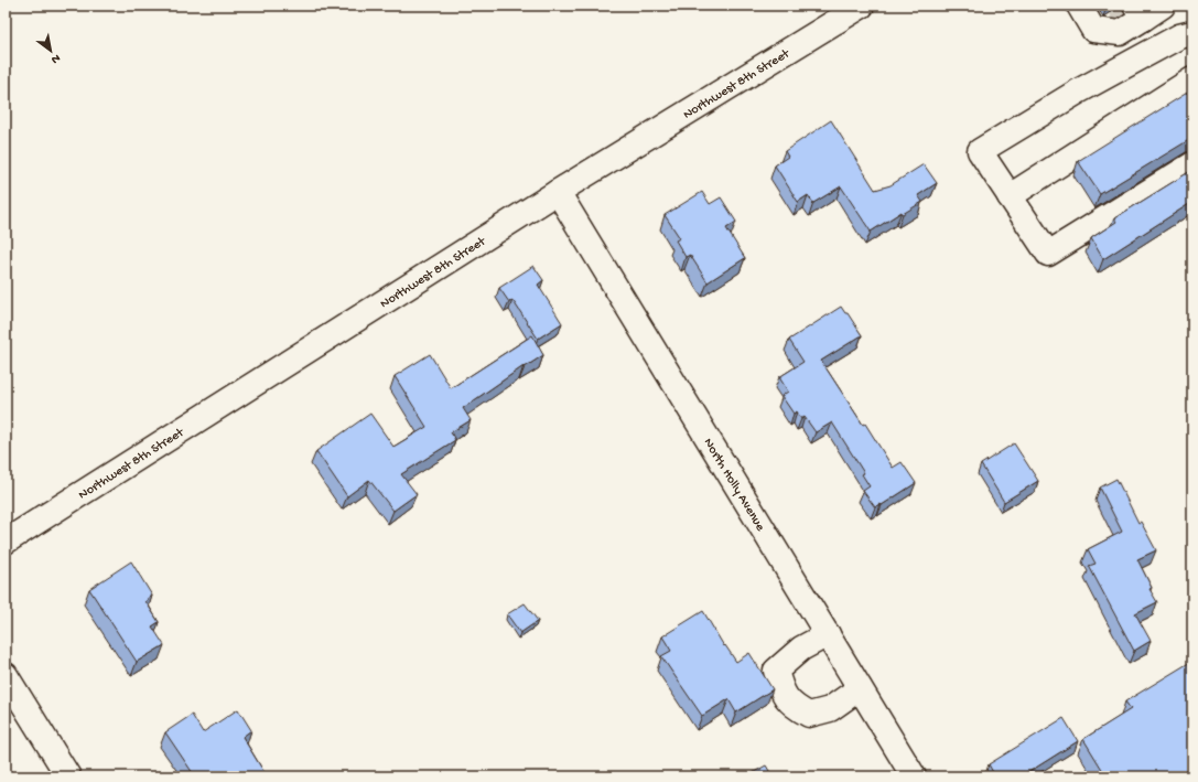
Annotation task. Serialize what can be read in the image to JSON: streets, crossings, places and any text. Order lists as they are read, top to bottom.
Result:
{
  "streets": {
    "street": ["Northwest 8th Street", "North Holly Avenue"]
  },
  "crossings": [
    ["Northwest 8th Street", "North Holly Avenue"]
  ],
  "north": "bottom right"
}
